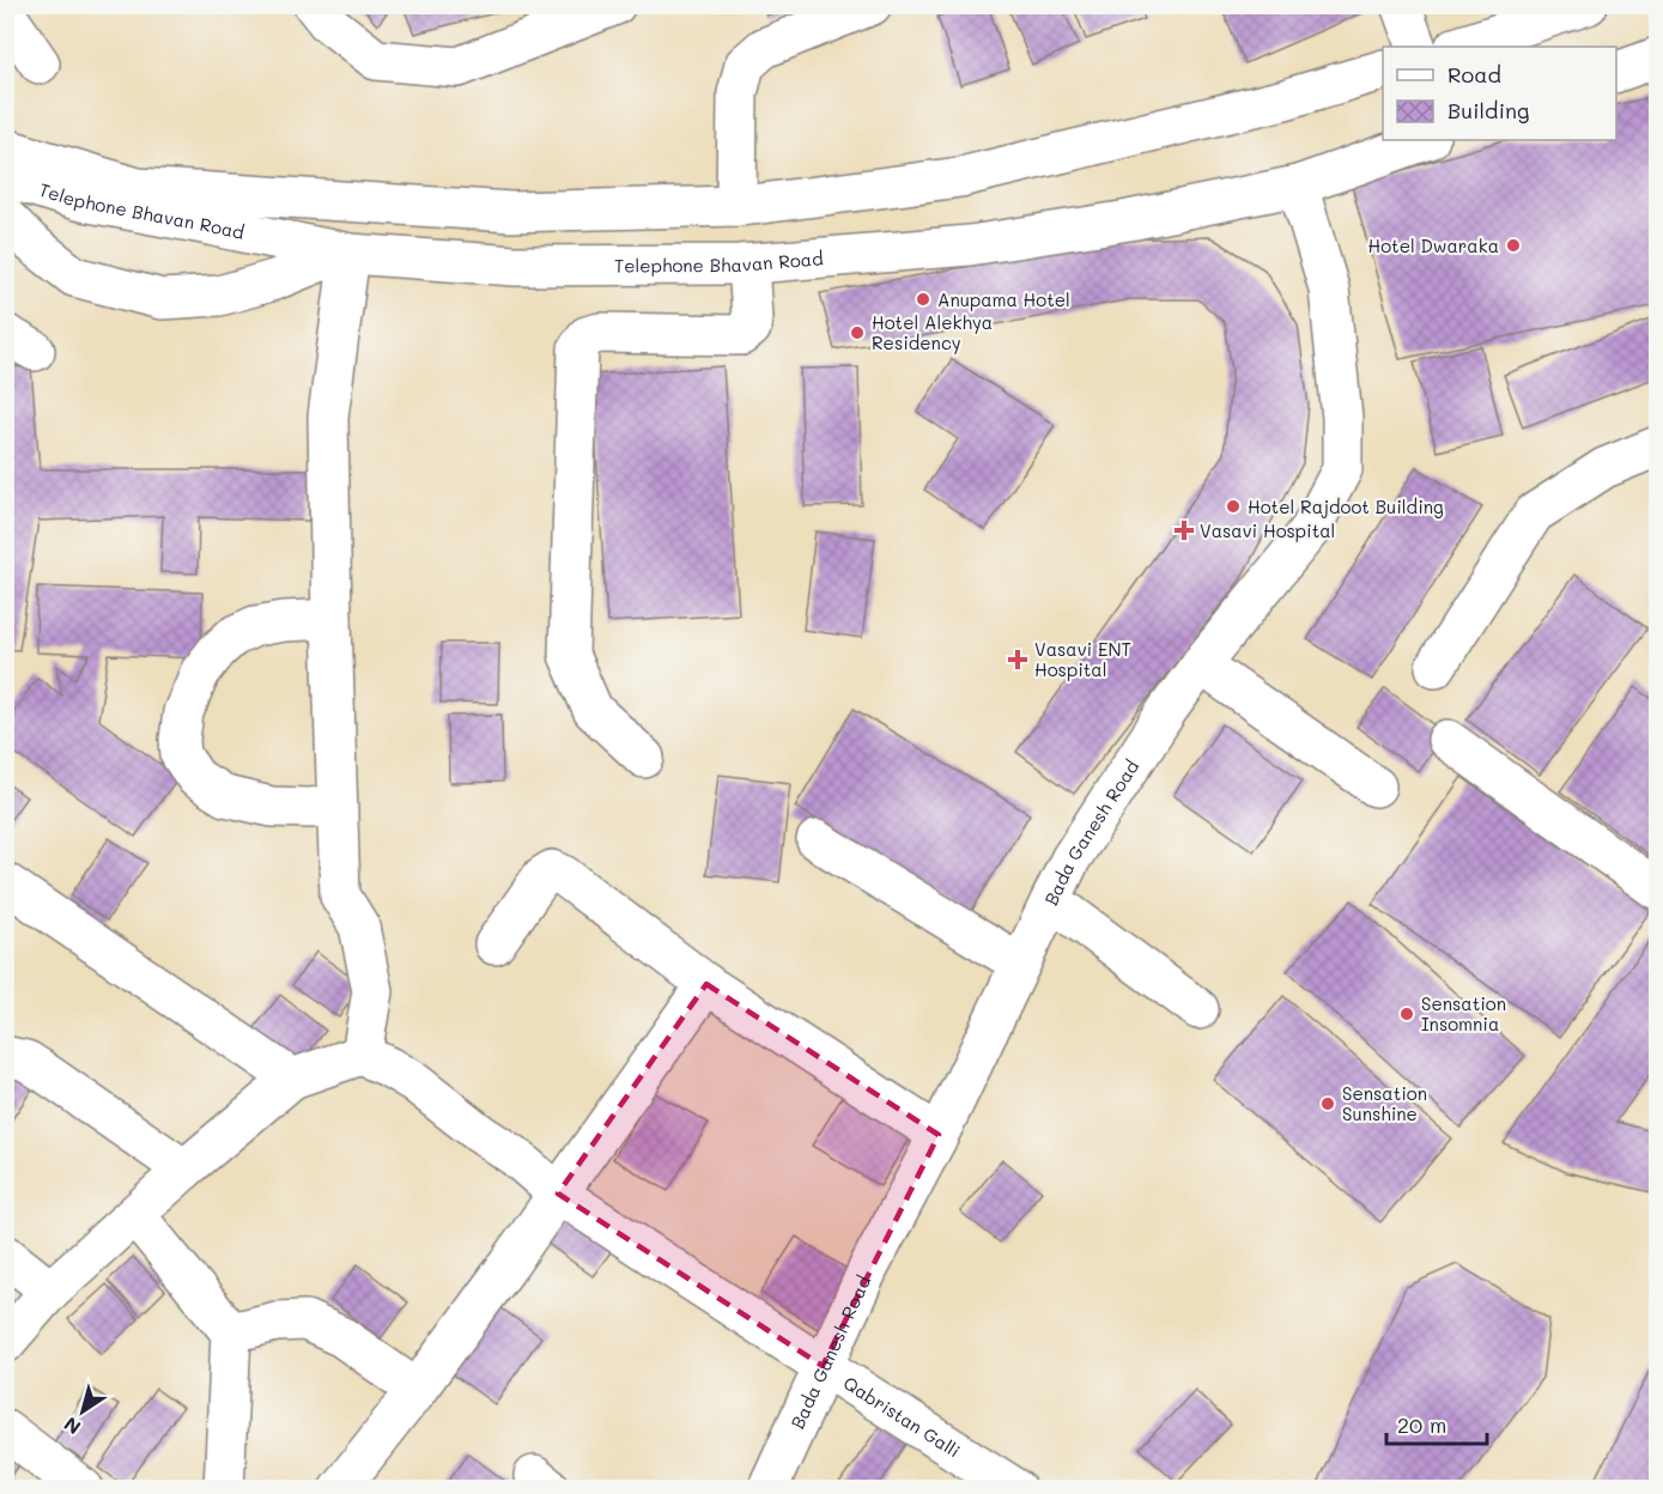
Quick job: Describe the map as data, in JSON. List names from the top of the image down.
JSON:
{
  "streets": {
    "street": ["Telephone Bhavan Road", "Bada Ganesh Road", "Qabristan Galli"]
  },
  "crossings": [
    ["Telephone Bhavan Road", "Bada Ganesh Road"],
    ["Bada Ganesh Road", "Qabristan Galli"]
  ],
  "places": {
    "other": [
      "Hotel Dwaraka",
      "Anupama Hotel",
      "Hotel Alekhya Residency",
      "Hotel Rajdoot Building",
      "Sensation Insomnia",
      "Sensation Sunshine"
    ],
    "health": ["Vasavi Hospital", "Vasavi ENT Hospital"]
  },
  "legend": ["Road", "Building"],
  "scale_bar": "20 m",
  "north": "bottom left"
}
